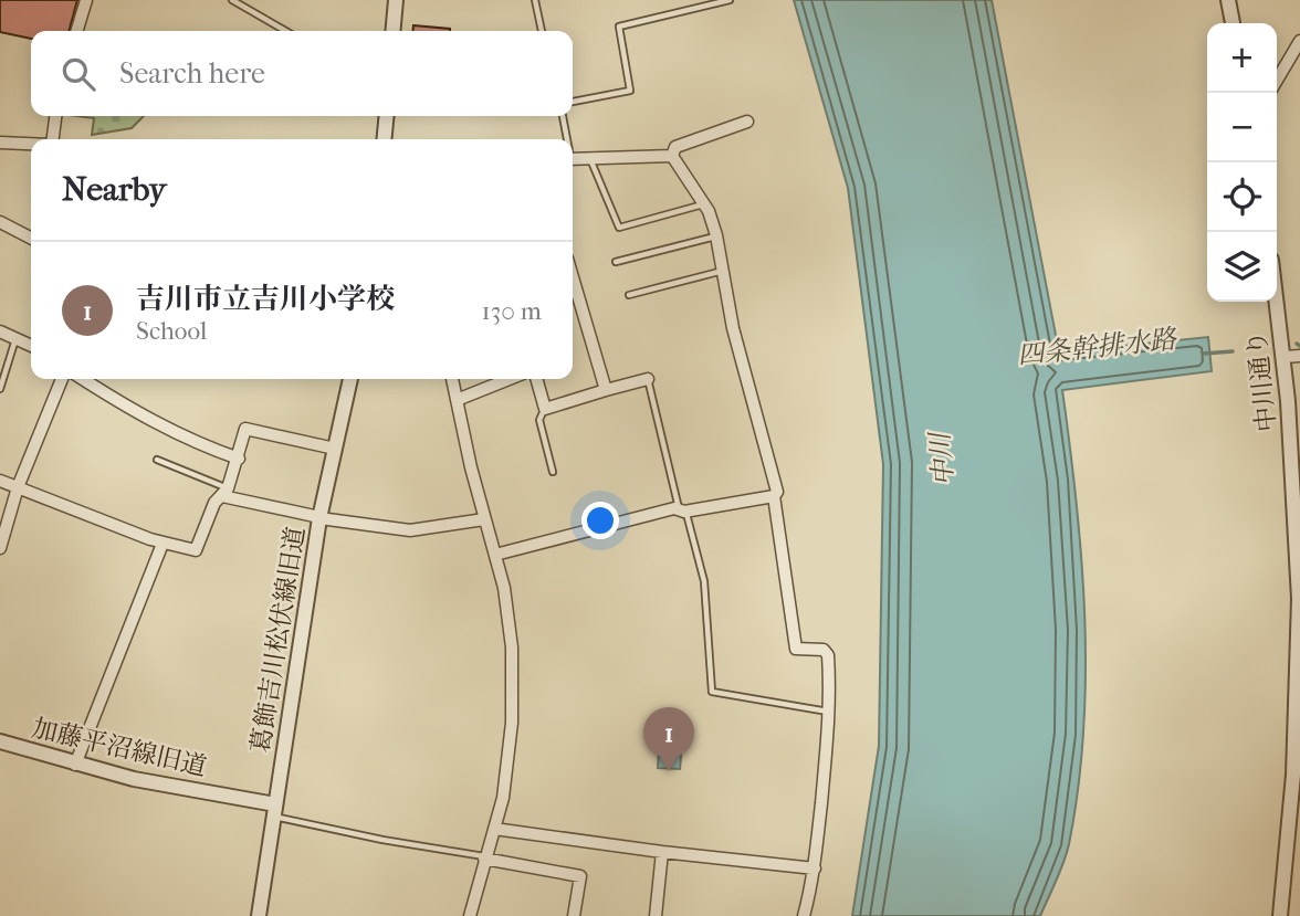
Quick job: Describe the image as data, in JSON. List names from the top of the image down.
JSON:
{
  "streets": {
    "street": ["中川通り", "葛飾吉川松伏線旧道", "加藤平沼線旧道"]
  },
  "crossings": [
    ["葛飾吉川松伏線旧道", "加藤平沼線旧道"]
  ],
  "water": ["四条幹排水路", "中川"],
  "page": {
    "map_buttons": ["+", "−"],
    "search": "Search here",
    "heading": "Nearby",
    "list": [
      {
        "mark": "1",
        "name": "吉川市立吉川小学校",
        "note": "School",
        "value": "130 m"
      }
    ],
    "pins": "1"
  }
}
